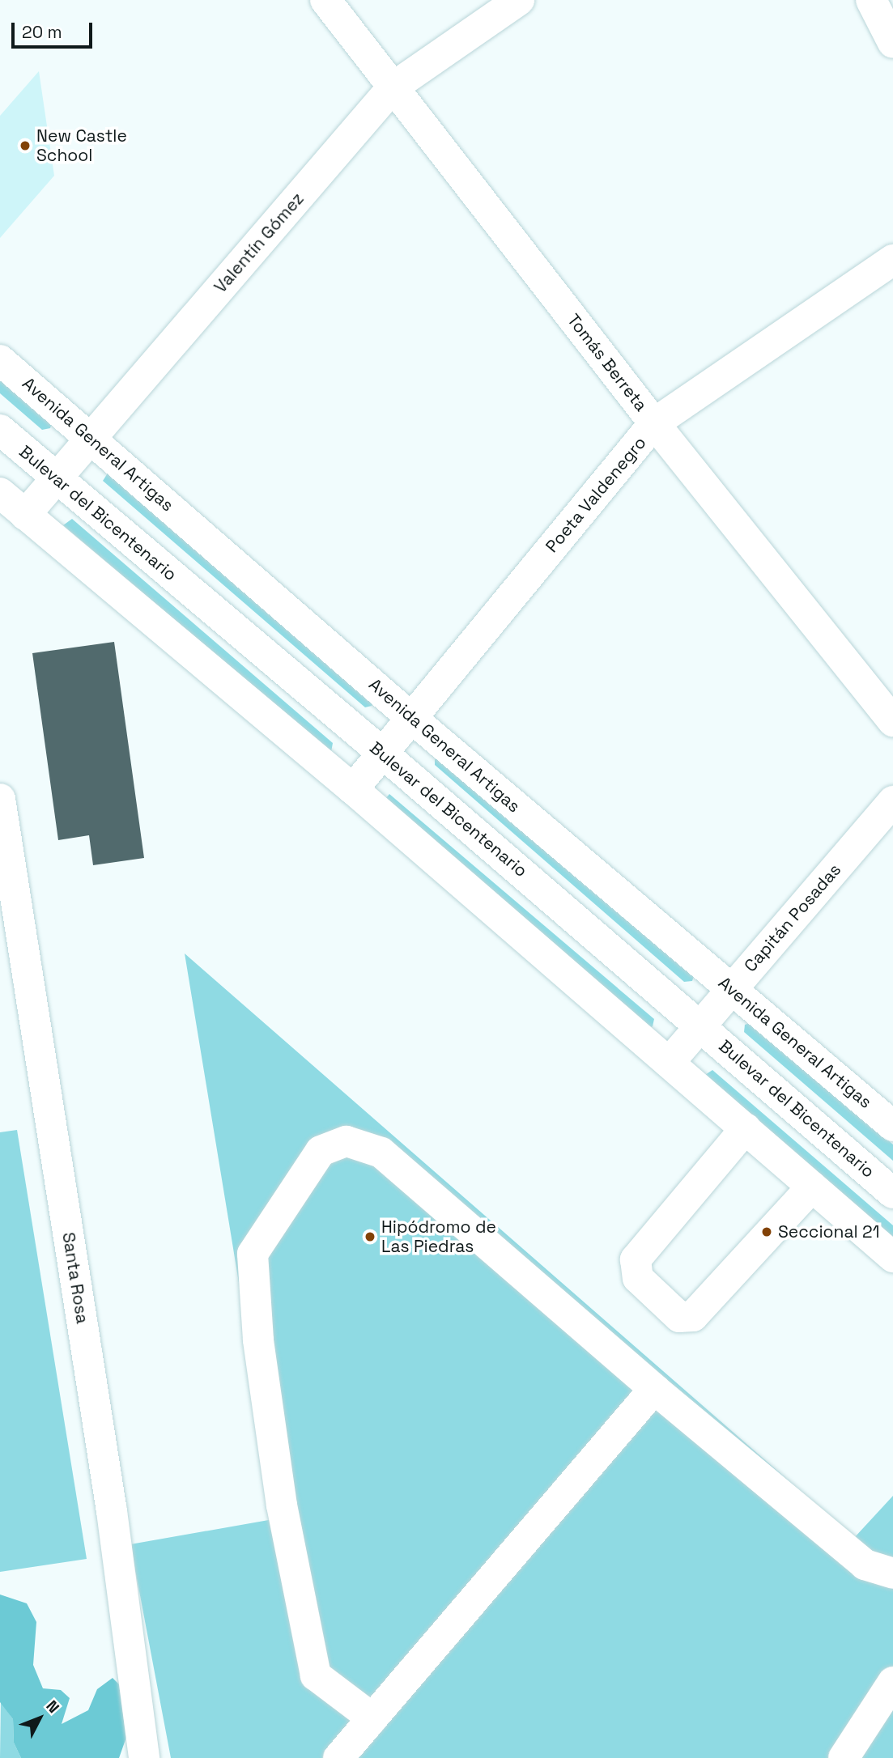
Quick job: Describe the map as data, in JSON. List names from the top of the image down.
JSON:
{
  "streets": {
    "street": [
      "Valentín Gómez",
      "Tomás Berreta",
      "Avenida General Artigas",
      "Poeta Valdenegro",
      "Bulevar del Bicentenario",
      "Capitán Posadas",
      "Santa Rosa"
    ]
  },
  "crossings": [
    ["Valentín Gómez", "Tomás Berreta"],
    ["Valentín Gómez", "Avenida General Artigas"],
    ["Valentín Gómez", "Bulevar del Bicentenario"],
    ["Tomás Berreta", "Poeta Valdenegro"],
    ["Avenida General Artigas", "Poeta Valdenegro"],
    ["Avenida General Artigas", "Capitán Posadas"],
    ["Poeta Valdenegro", "Bulevar del Bicentenario"],
    ["Bulevar del Bicentenario", "Capitán Posadas"]
  ],
  "places": ["New Castle School", "Seccional 21", "Hipódromo de Las Piedras"],
  "scale_bar": "20 m",
  "north": "top right"
}
